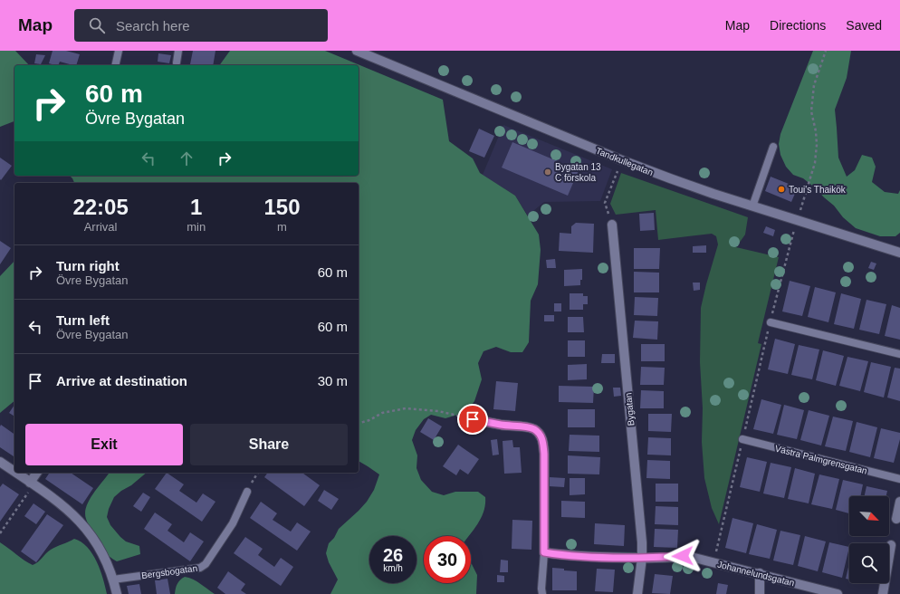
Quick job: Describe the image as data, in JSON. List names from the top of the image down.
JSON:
{
  "streets": {
    "street": ["Tandkullegatan", "Bygatan", "Johannelundsgatan"],
    "lane": ["Västra Palmgrensgatan", "Bergsbogatan"]
  },
  "crossings": [
    ["Bygatan", "Johannelundsgatan"]
  ],
  "places": ["Bygatan 13 C förskola", "Toui's Thaikök"],
  "north": "bottom right",
  "page": {
    "header": "Map",
    "search": "Search here",
    "nav": ["Map", "Directions", "Saved"],
    "turn": ["60 m", "Övre Bygatan"],
    "eta": [
      "22:05",
      "Arrival",
      "1",
      "min",
      "150",
      "m"
    ],
    "list": [
      {
        "name": "Turn right",
        "note": "Övre Bygatan",
        "value": "60 m"
      },
      {
        "name": "Turn left",
        "note": "Övre Bygatan",
        "value": "60 m"
      },
      {
        "name": "Arrive at destination",
        "value": "30 m"
      }
    ],
    "buttons": ["Exit", "Share"],
    "speed": "26 km/h",
    "limit": "30"
  }
}
